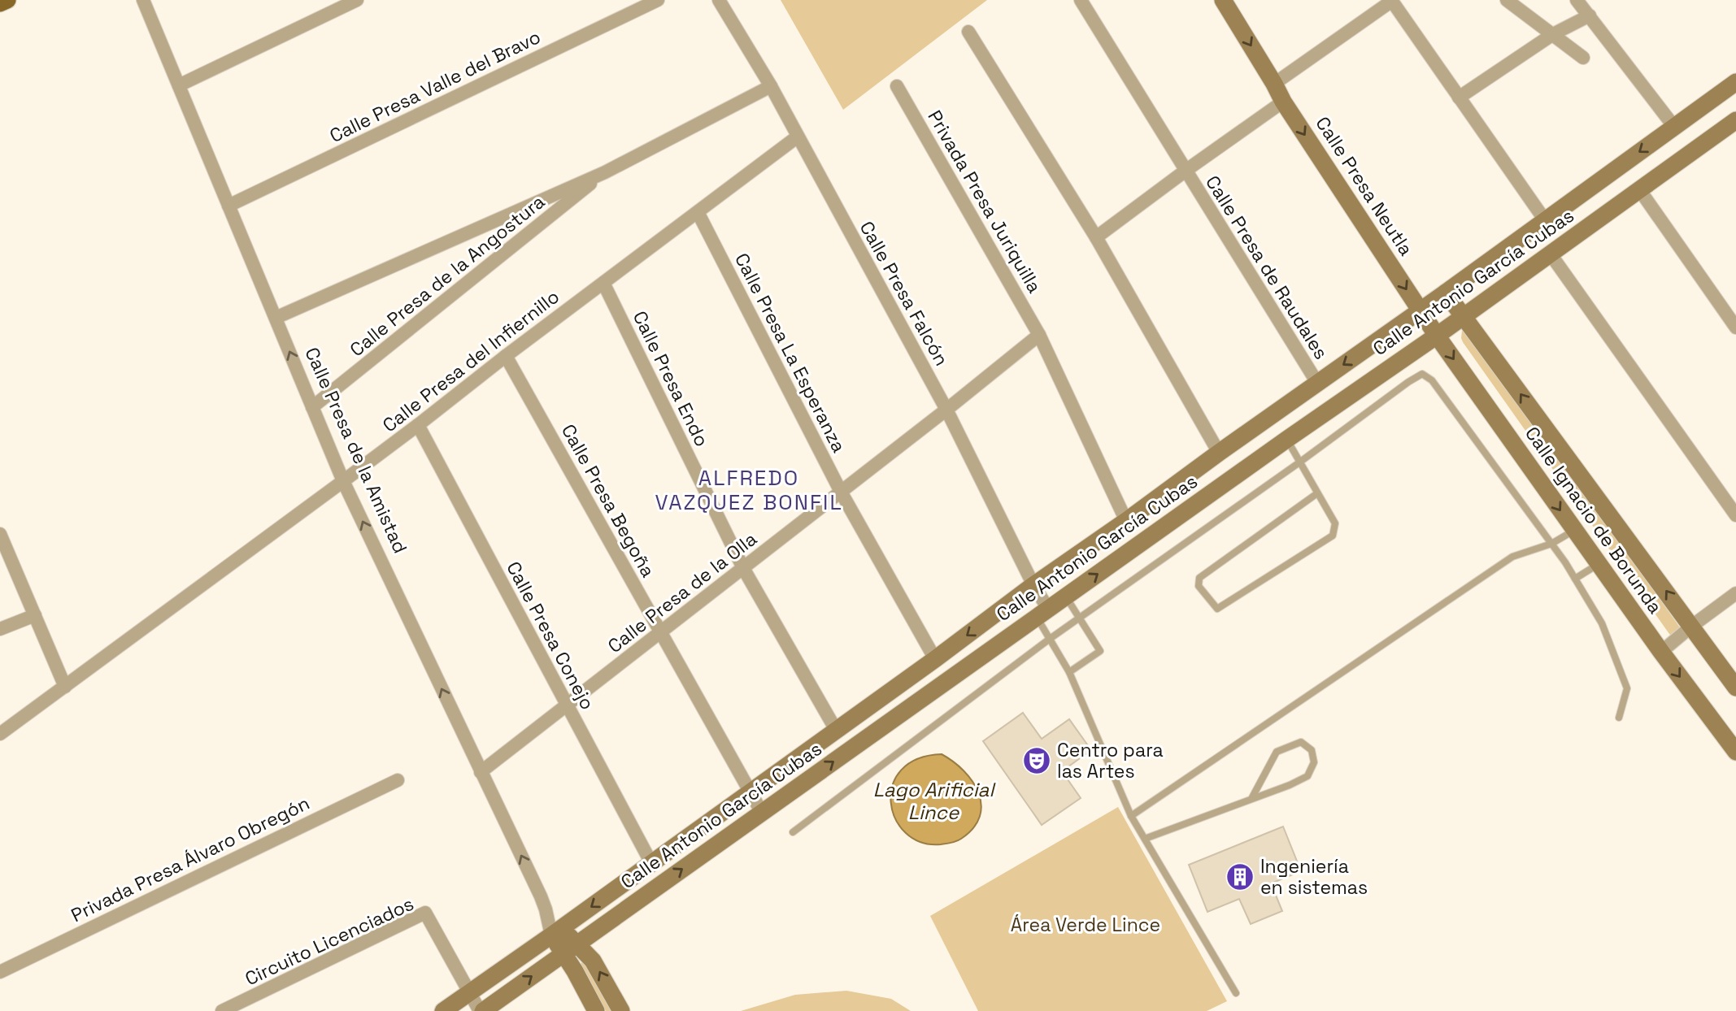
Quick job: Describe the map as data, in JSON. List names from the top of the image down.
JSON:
{
  "streets": {
    "street": [
      "Calle Presa Valle del Bravo",
      "Calle Presa Neutla",
      "Privada Presa Juriquilla",
      "Calle Presa de Raudales",
      "Calle Presa de la Angostura",
      "Calle Antonio García Cubas",
      "Calle Presa Falcón",
      "Calle Presa La Esperanza",
      "Calle Presa del Infiernillo",
      "Calle Presa Endo",
      "Calle Presa de la Amistad",
      "Calle Presa Begoña",
      "Calle Ignacio de Borunda",
      "Calle Presa de la Olla",
      "Calle Presa Conejo",
      "Privada Presa Álvaro Obregón",
      "Circuito Licenciados"
    ]
  },
  "crossings": [
    ["Calle Presa Valle del Bravo", "Calle Presa de la Amistad"],
    ["Calle Presa Neutla", "Calle Antonio García Cubas"],
    ["Calle Presa Neutla", "Calle Ignacio de Borunda"],
    ["Privada Presa Juriquilla", "Calle Antonio García Cubas"],
    ["Privada Presa Juriquilla", "Calle Presa de la Olla"],
    ["Calle Presa de Raudales", "Calle Antonio García Cubas"],
    ["Calle Presa de la Angostura", "Calle Presa Falcón"],
    ["Calle Presa de la Angostura", "Calle Presa de la Amistad"],
    ["Calle Antonio García Cubas", "Calle Presa Falcón"],
    ["Calle Antonio García Cubas", "Calle Presa La Esperanza"],
    ["Calle Antonio García Cubas", "Calle Presa Endo"],
    ["Calle Antonio García Cubas", "Calle Presa de la Amistad"],
    ["Calle Antonio García Cubas", "Calle Presa Begoña"],
    ["Calle Antonio García Cubas", "Calle Ignacio de Borunda"],
    ["Calle Antonio García Cubas", "Calle Presa Conejo"],
    ["Calle Antonio García Cubas", "Circuito Licenciados"],
    ["Calle Presa Falcón", "Calle Presa del Infiernillo"],
    ["Calle Presa Falcón", "Calle Presa de la Olla"],
    ["Calle Presa La Esperanza", "Calle Presa del Infiernillo"],
    ["Calle Presa La Esperanza", "Calle Presa de la Olla"],
    ["Calle Presa del Infiernillo", "Calle Presa Endo"],
    ["Calle Presa del Infiernillo", "Calle Presa de la Amistad"],
    ["Calle Presa del Infiernillo", "Calle Presa Begoña"],
    ["Calle Presa del Infiernillo", "Calle Presa Conejo"],
    ["Calle Presa Endo", "Calle Presa de la Olla"],
    ["Calle Presa de la Amistad", "Calle Presa de la Olla"],
    ["Calle Presa Begoña", "Calle Presa de la Olla"],
    ["Calle Presa de la Olla", "Calle Presa Conejo"]
  ],
  "one_way": ["Calle Presa de la Amistad"],
  "districts": ["ALFREDO VAZQUEZ BONFIL"],
  "water": ["Lago Arificial Lince"],
  "parks": ["Área Verde Lince"],
  "places": {
    "theatre": ["Centro para las Artes"],
    "building": ["Ingeniería en sistemas"]
  }
}
